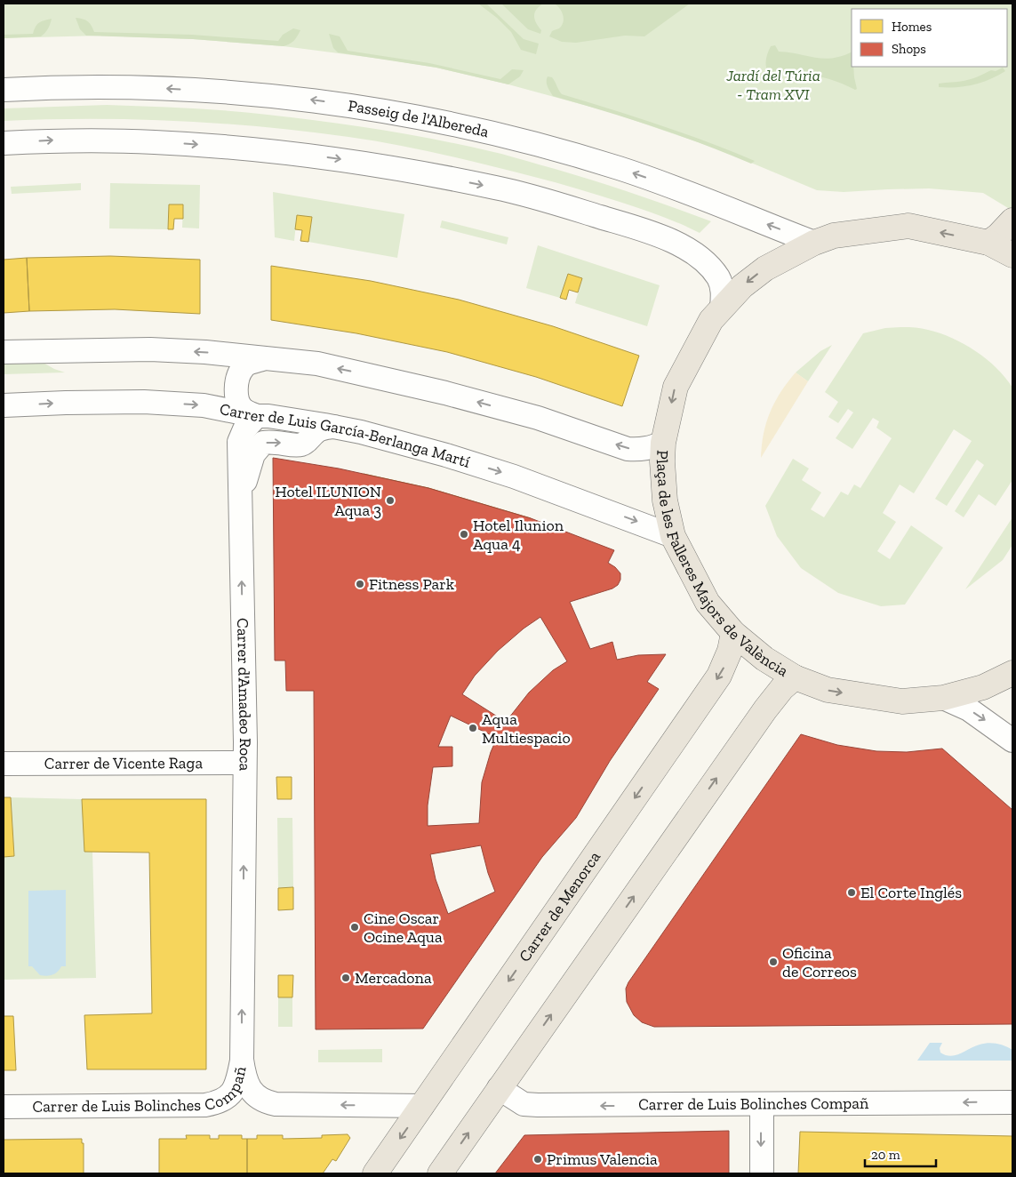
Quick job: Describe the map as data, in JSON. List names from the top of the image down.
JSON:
{
  "streets": {
    "main road": ["Plaça de les Falleres Majors de València", "Carrer de Menorca"],
    "street": [
      "Passeig de l'Albereda",
      "Carrer de Luis García-Berlanga Martí",
      "Carrer d'Amadeo Roca",
      "Carrer de Vicente Raga",
      "Carrer de Luis Bolinches Compañ"
    ]
  },
  "crossings": [
    ["Passeig de l'Albereda", "Plaça de les Falleres Majors de València"],
    ["Carrer de Luis García-Berlanga Martí", "Plaça de les Falleres Majors de València"],
    ["Carrer de Luis García-Berlanga Martí", "Carrer d'Amadeo Roca"],
    ["Plaça de les Falleres Majors de València", "Carrer de Menorca"],
    ["Carrer d'Amadeo Roca", "Carrer de Vicente Raga"],
    ["Carrer d'Amadeo Roca", "Carrer de Luis Bolinches Compañ"],
    ["Carrer de Menorca", "Carrer de Luis Bolinches Compañ"]
  ],
  "one_way": ["Carrer d'Amadeo Roca", "Carrer de Luis Bolinches Compañ"],
  "parks": ["Jardí del Túria - Tram XVI"],
  "places": [
    "Hotel ILUNION Aqua 3",
    "Hotel Ilunion Aqua 4",
    "Fitness Park",
    "Aqua Multiespacio",
    "El Corte Inglés",
    "Cine Oscar Ocine Aqua",
    "Oficina de Correos",
    "Mercadona",
    "Primus Valencia"
  ],
  "legend": ["Homes", "Shops"],
  "scale_bar": "20 m"
}
